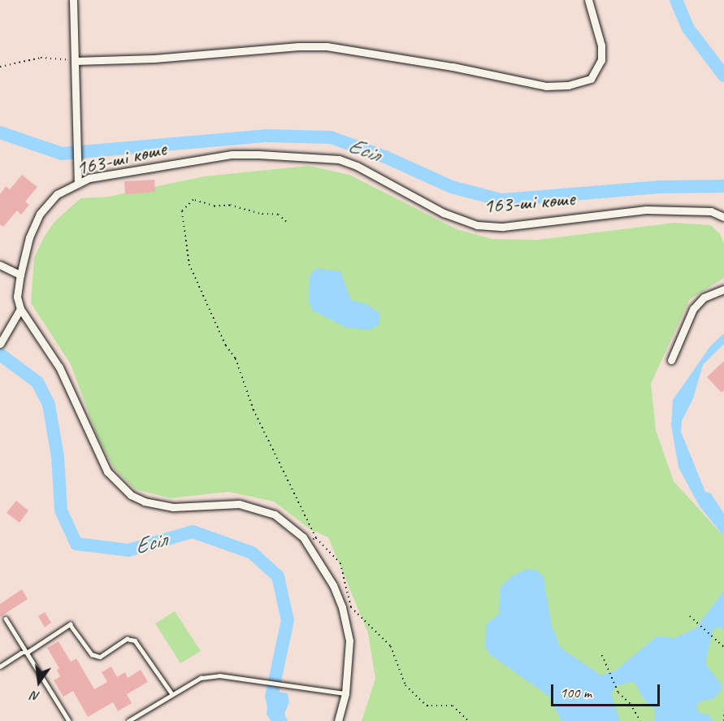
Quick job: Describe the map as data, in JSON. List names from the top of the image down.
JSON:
{
  "streets": {
    "street": ["163-ші көше"]
  },
  "water": ["Есіл"],
  "scale_bar": "100 m",
  "north": "bottom"
}
